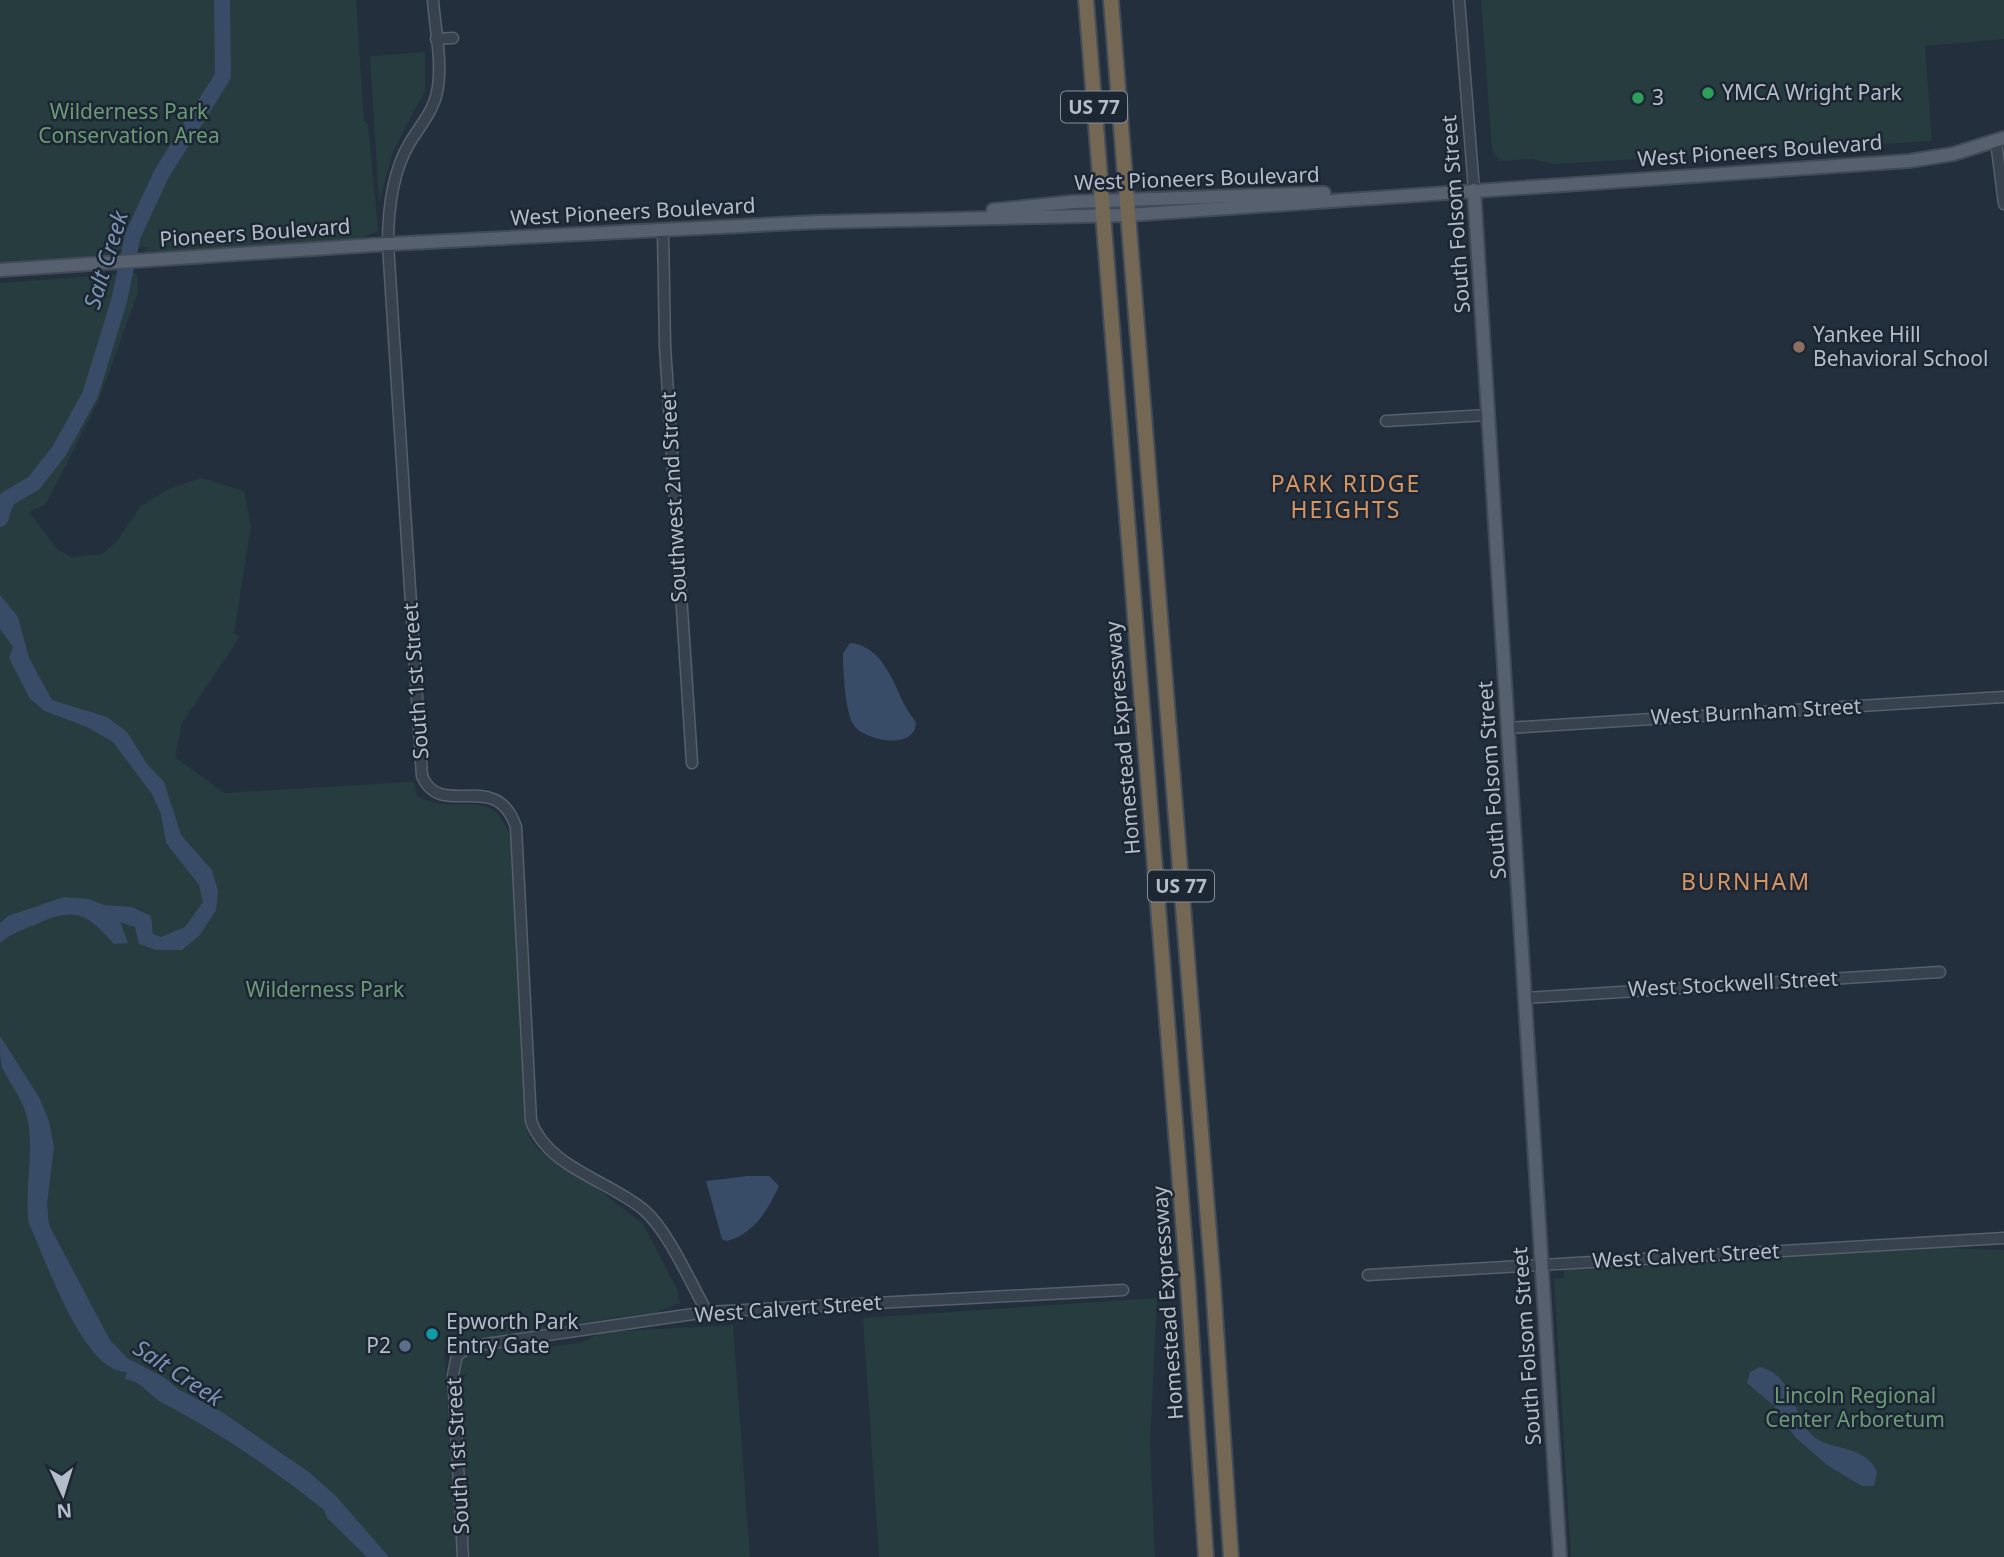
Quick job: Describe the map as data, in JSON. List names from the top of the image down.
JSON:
{
  "streets": {
    "highway": ["US 77", "Homestead Expressway"],
    "main road": ["West Pioneers Boulevard", "South Folsom Street", "Pioneers Boulevard"],
    "street": [
      "Southwest 2nd Street",
      "South 1st Street",
      "West Burnham Street",
      "West Stockwell Street",
      "West Calvert Street"
    ]
  },
  "crossings": [
    ["US 77", "West Pioneers Boulevard"],
    ["West Pioneers Boulevard", "South Folsom Street"],
    ["West Pioneers Boulevard", "Pioneers Boulevard"],
    ["West Pioneers Boulevard", "Southwest 2nd Street"],
    ["West Pioneers Boulevard", "South 1st Street"],
    ["West Pioneers Boulevard", "Homestead Expressway"],
    ["South Folsom Street", "West Burnham Street"],
    ["South Folsom Street", "West Stockwell Street"],
    ["South Folsom Street", "West Calvert Street"],
    ["Pioneers Boulevard", "South 1st Street"],
    ["South 1st Street", "West Calvert Street"]
  ],
  "districts": ["PARK RIDGE HEIGHTS", "BURNHAM"],
  "water": ["Salt Creek"],
  "parks": ["Wilderness Park Conservation Area", "Wilderness Park", "Lincoln Regional Center Arboretum"],
  "places": [
    "YMCA Wright Park",
    "3",
    "Yankee Hill Behavioral School",
    "Epworth Park Entry Gate",
    "P2"
  ],
  "north": "bottom"
}
